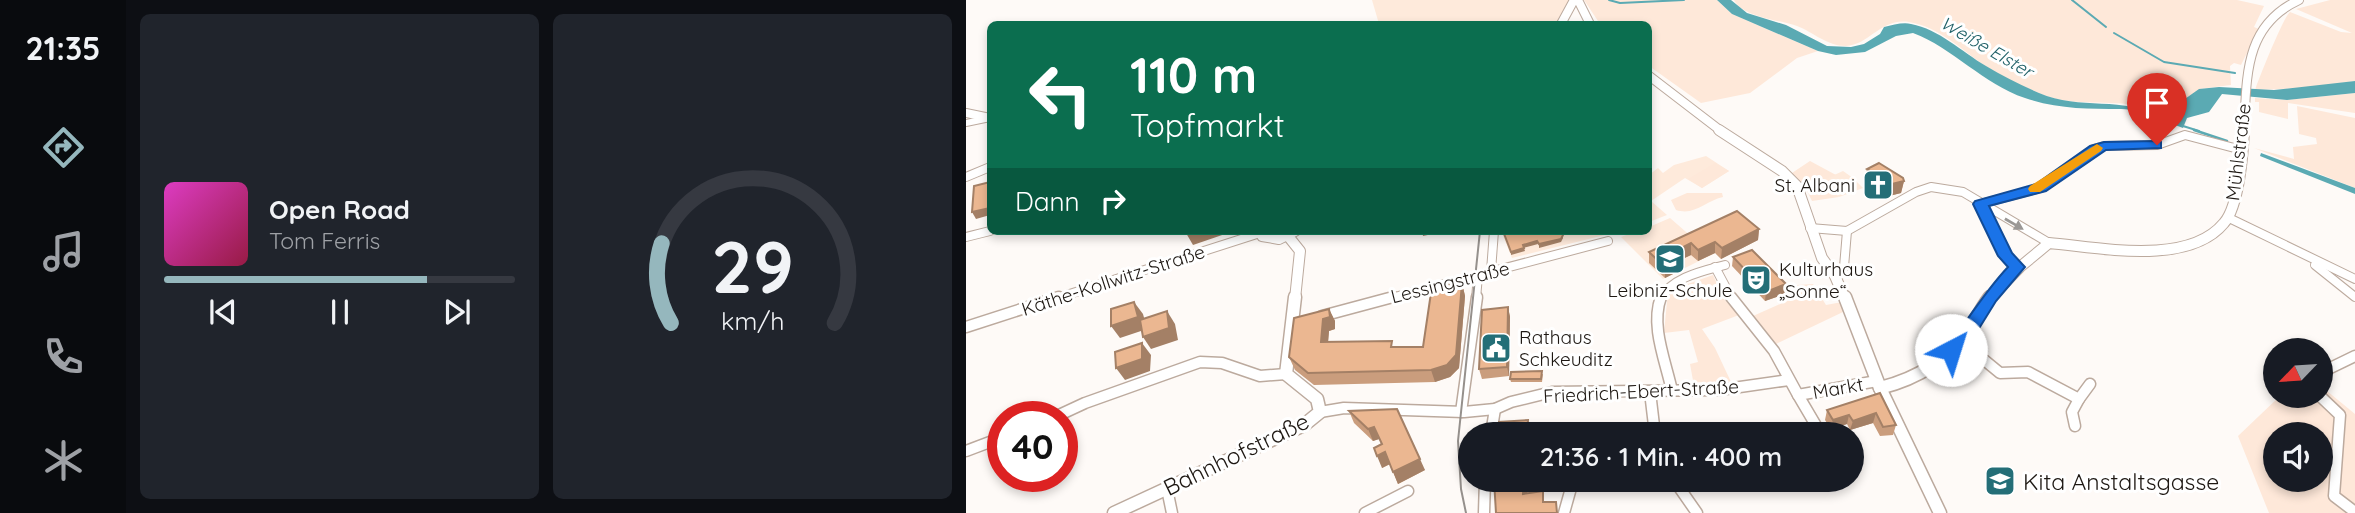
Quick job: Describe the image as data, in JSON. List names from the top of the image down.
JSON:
{
  "streets": {
    "street": [
      "Mühlstraße",
      "Käthe-Kollwitz-Straße",
      "Lessingstraße",
      "Markt",
      "Friedrich-Ebert-Straße",
      "Bahnhofstraße"
    ]
  },
  "crossings": [
    ["Markt", "Friedrich-Ebert-Straße"],
    ["Friedrich-Ebert-Straße", "Bahnhofstraße"]
  ],
  "water": ["Weiße Elster"],
  "places": {
    "church": ["St. Albani"],
    "school or university": ["Leibniz-Schule", "Kita Anstaltsgasse"],
    "theatre": ["Kulturhaus „Sonne“"],
    "public building": ["Rathaus Schkeuditz"]
  },
  "north": "bottom left",
  "page": {
    "tabs": "21:35",
    "turn": ["110 m", "Topfmarkt"],
    "then": "Dann",
    "song": ["Open Road", "Tom Ferris"],
    "limit": "40",
    "trip": "21:36 · 1 Min. · 400 m",
    "gauge": ["29", "km/h"]
  }
}
